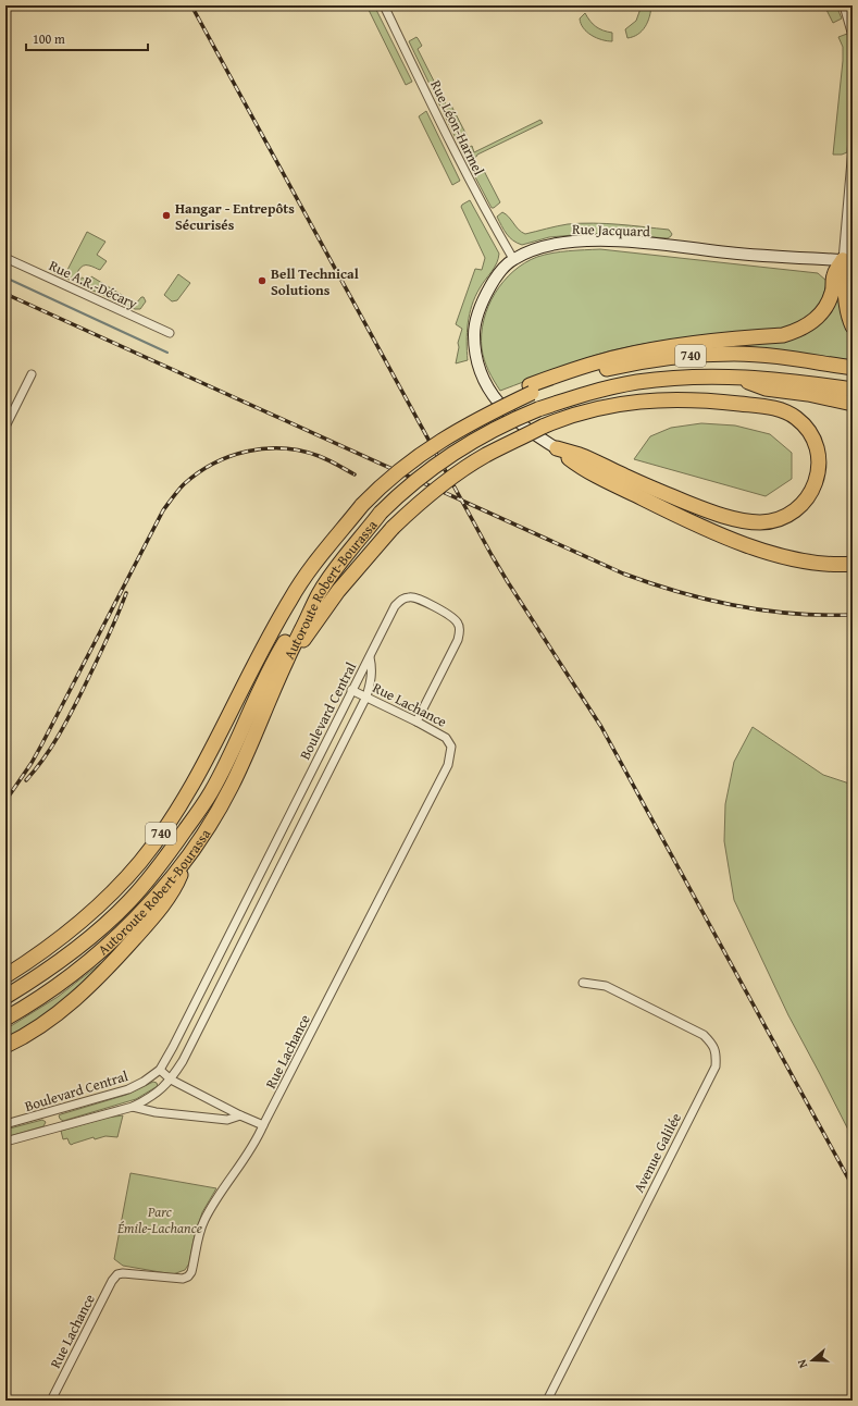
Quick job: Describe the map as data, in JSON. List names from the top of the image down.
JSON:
{
  "streets": {
    "highway": ["740", "Autoroute Robert-Bourassa"],
    "main road": ["Rue Jacquard"],
    "street": [
      "Rue Léon-Harmel",
      "Rue A.R.-Décary",
      "Rue Lachance",
      "Boulevard Central",
      "Avenue Galilée"
    ]
  },
  "crossings": [
    ["Rue Léon-Harmel", "Rue Jacquard"],
    ["Rue Lachance", "Boulevard Central"]
  ],
  "parks": ["Parc Émile-Lachance"],
  "places": ["Hangar - Entrepôts Sécurisés", "Bell Technical Solutions"],
  "scale_bar": "100 m",
  "north": "left"
}
